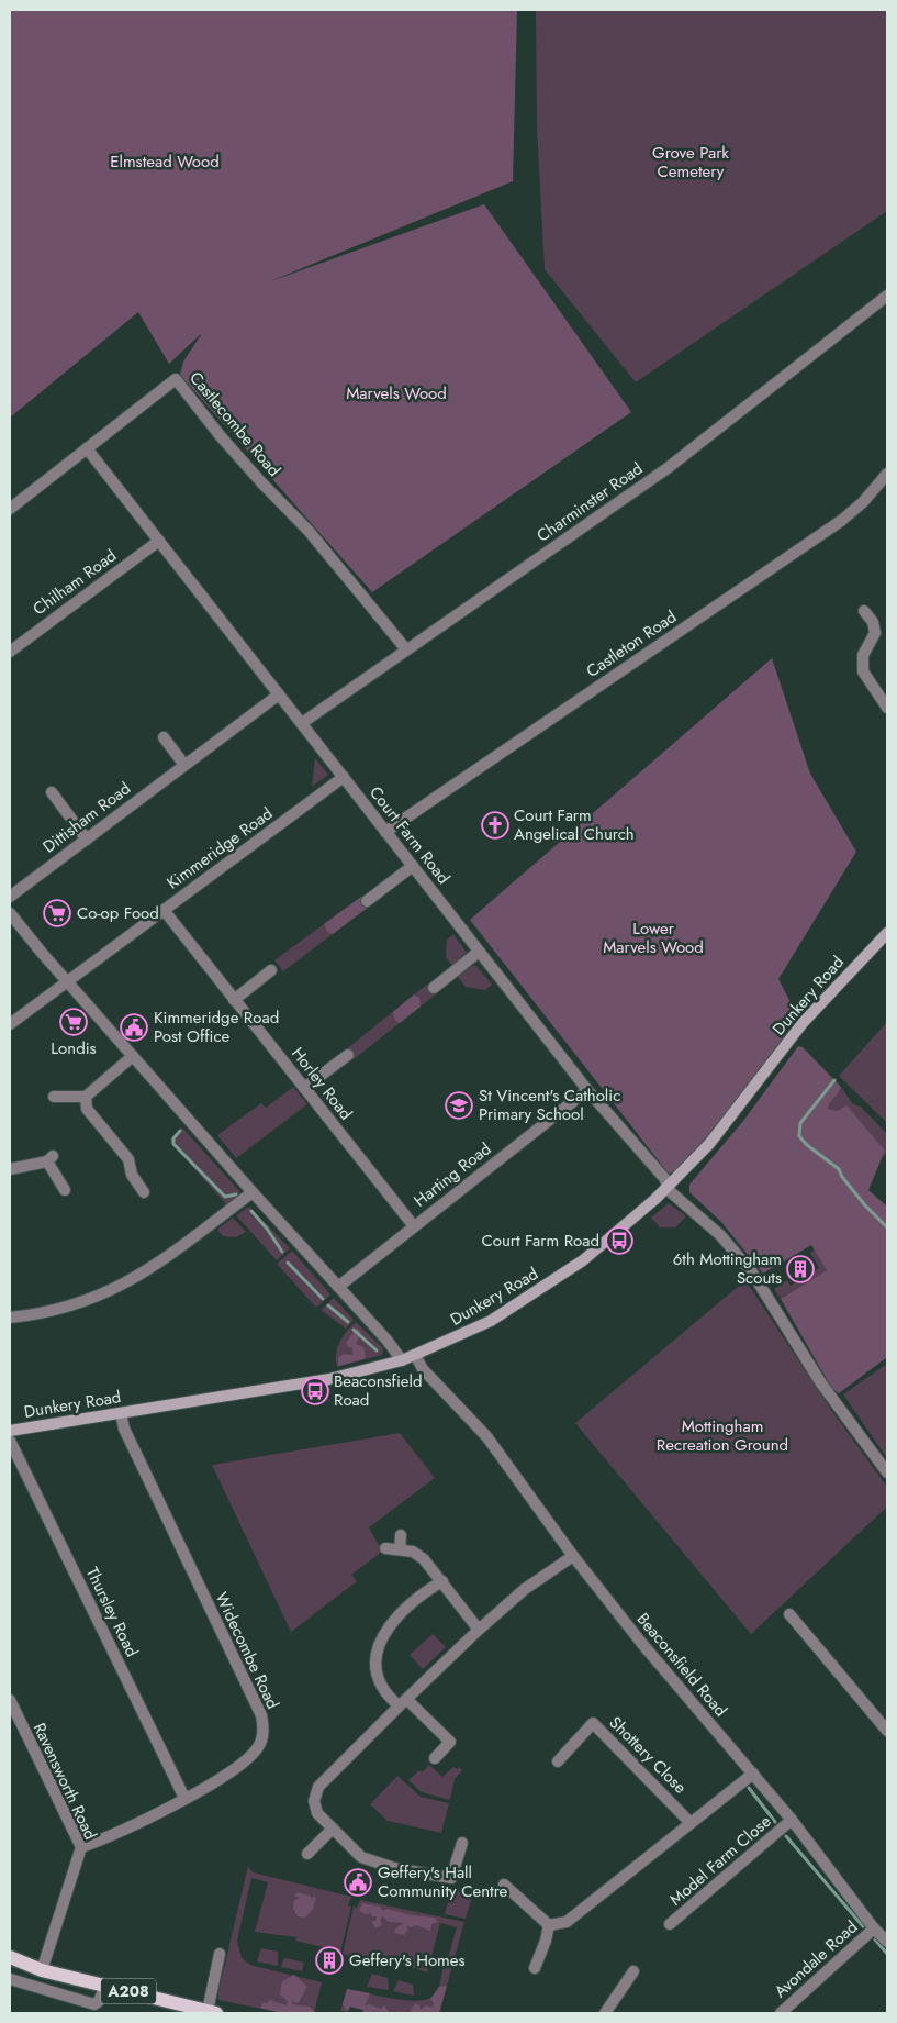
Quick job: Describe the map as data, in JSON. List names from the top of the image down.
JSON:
{
  "streets": {
    "main road": ["A208"],
    "street": [
      "Castlecombe Road",
      "Charminster Road",
      "Chilham Road",
      "Castleton Road",
      "Dittisham Road",
      "Court Farm Road",
      "Kimmeridge Road",
      "Dunkery Road",
      "Horley Road",
      "Harting Road",
      "Thursley Road",
      "Widecombe Road",
      "Beaconsfield Road",
      "Shottery Close",
      "Ravensworth Road",
      "Model Farm Close",
      "Avondale Road"
    ]
  },
  "crossings": [
    ["Castlecombe Road", "Charminster Road"],
    ["Castlecombe Road", "Court Farm Road"],
    ["Charminster Road", "Court Farm Road"],
    ["Chilham Road", "Court Farm Road"],
    ["Castleton Road", "Court Farm Road"],
    ["Dittisham Road", "Court Farm Road"],
    ["Court Farm Road", "Kimmeridge Road"],
    ["Court Farm Road", "Dunkery Road"],
    ["Court Farm Road", "Harting Road"],
    ["Kimmeridge Road", "Horley Road"],
    ["Dunkery Road", "Widecombe Road"],
    ["Dunkery Road", "Beaconsfield Road"],
    ["Horley Road", "Harting Road"],
    ["Thursley Road", "Widecombe Road"],
    ["Widecombe Road", "Ravensworth Road"],
    ["Beaconsfield Road", "Model Farm Close"],
    ["Beaconsfield Road", "Avondale Road"],
    ["Ravensworth Road", "A208"]
  ],
  "parks": [
    "Grove Park Cemetery",
    "Elmstead Wood",
    "Marvels Wood",
    "Lower Marvels Wood",
    "Mottingham Recreation Ground"
  ],
  "places": {
    "church": ["Court Farm Angelical Church"],
    "supermarket": ["Co-op Food", "Londis"],
    "public building": ["Kimmeridge Road Post Office", "Geffery's Hall Community Centre"],
    "school or university": ["St Vincent's Catholic Primary School"],
    "bus stop": ["Court Farm Road", "Beaconsfield Road"],
    "building": ["6th Mottingham Scouts", "Geffery's Homes"]
  }
}
